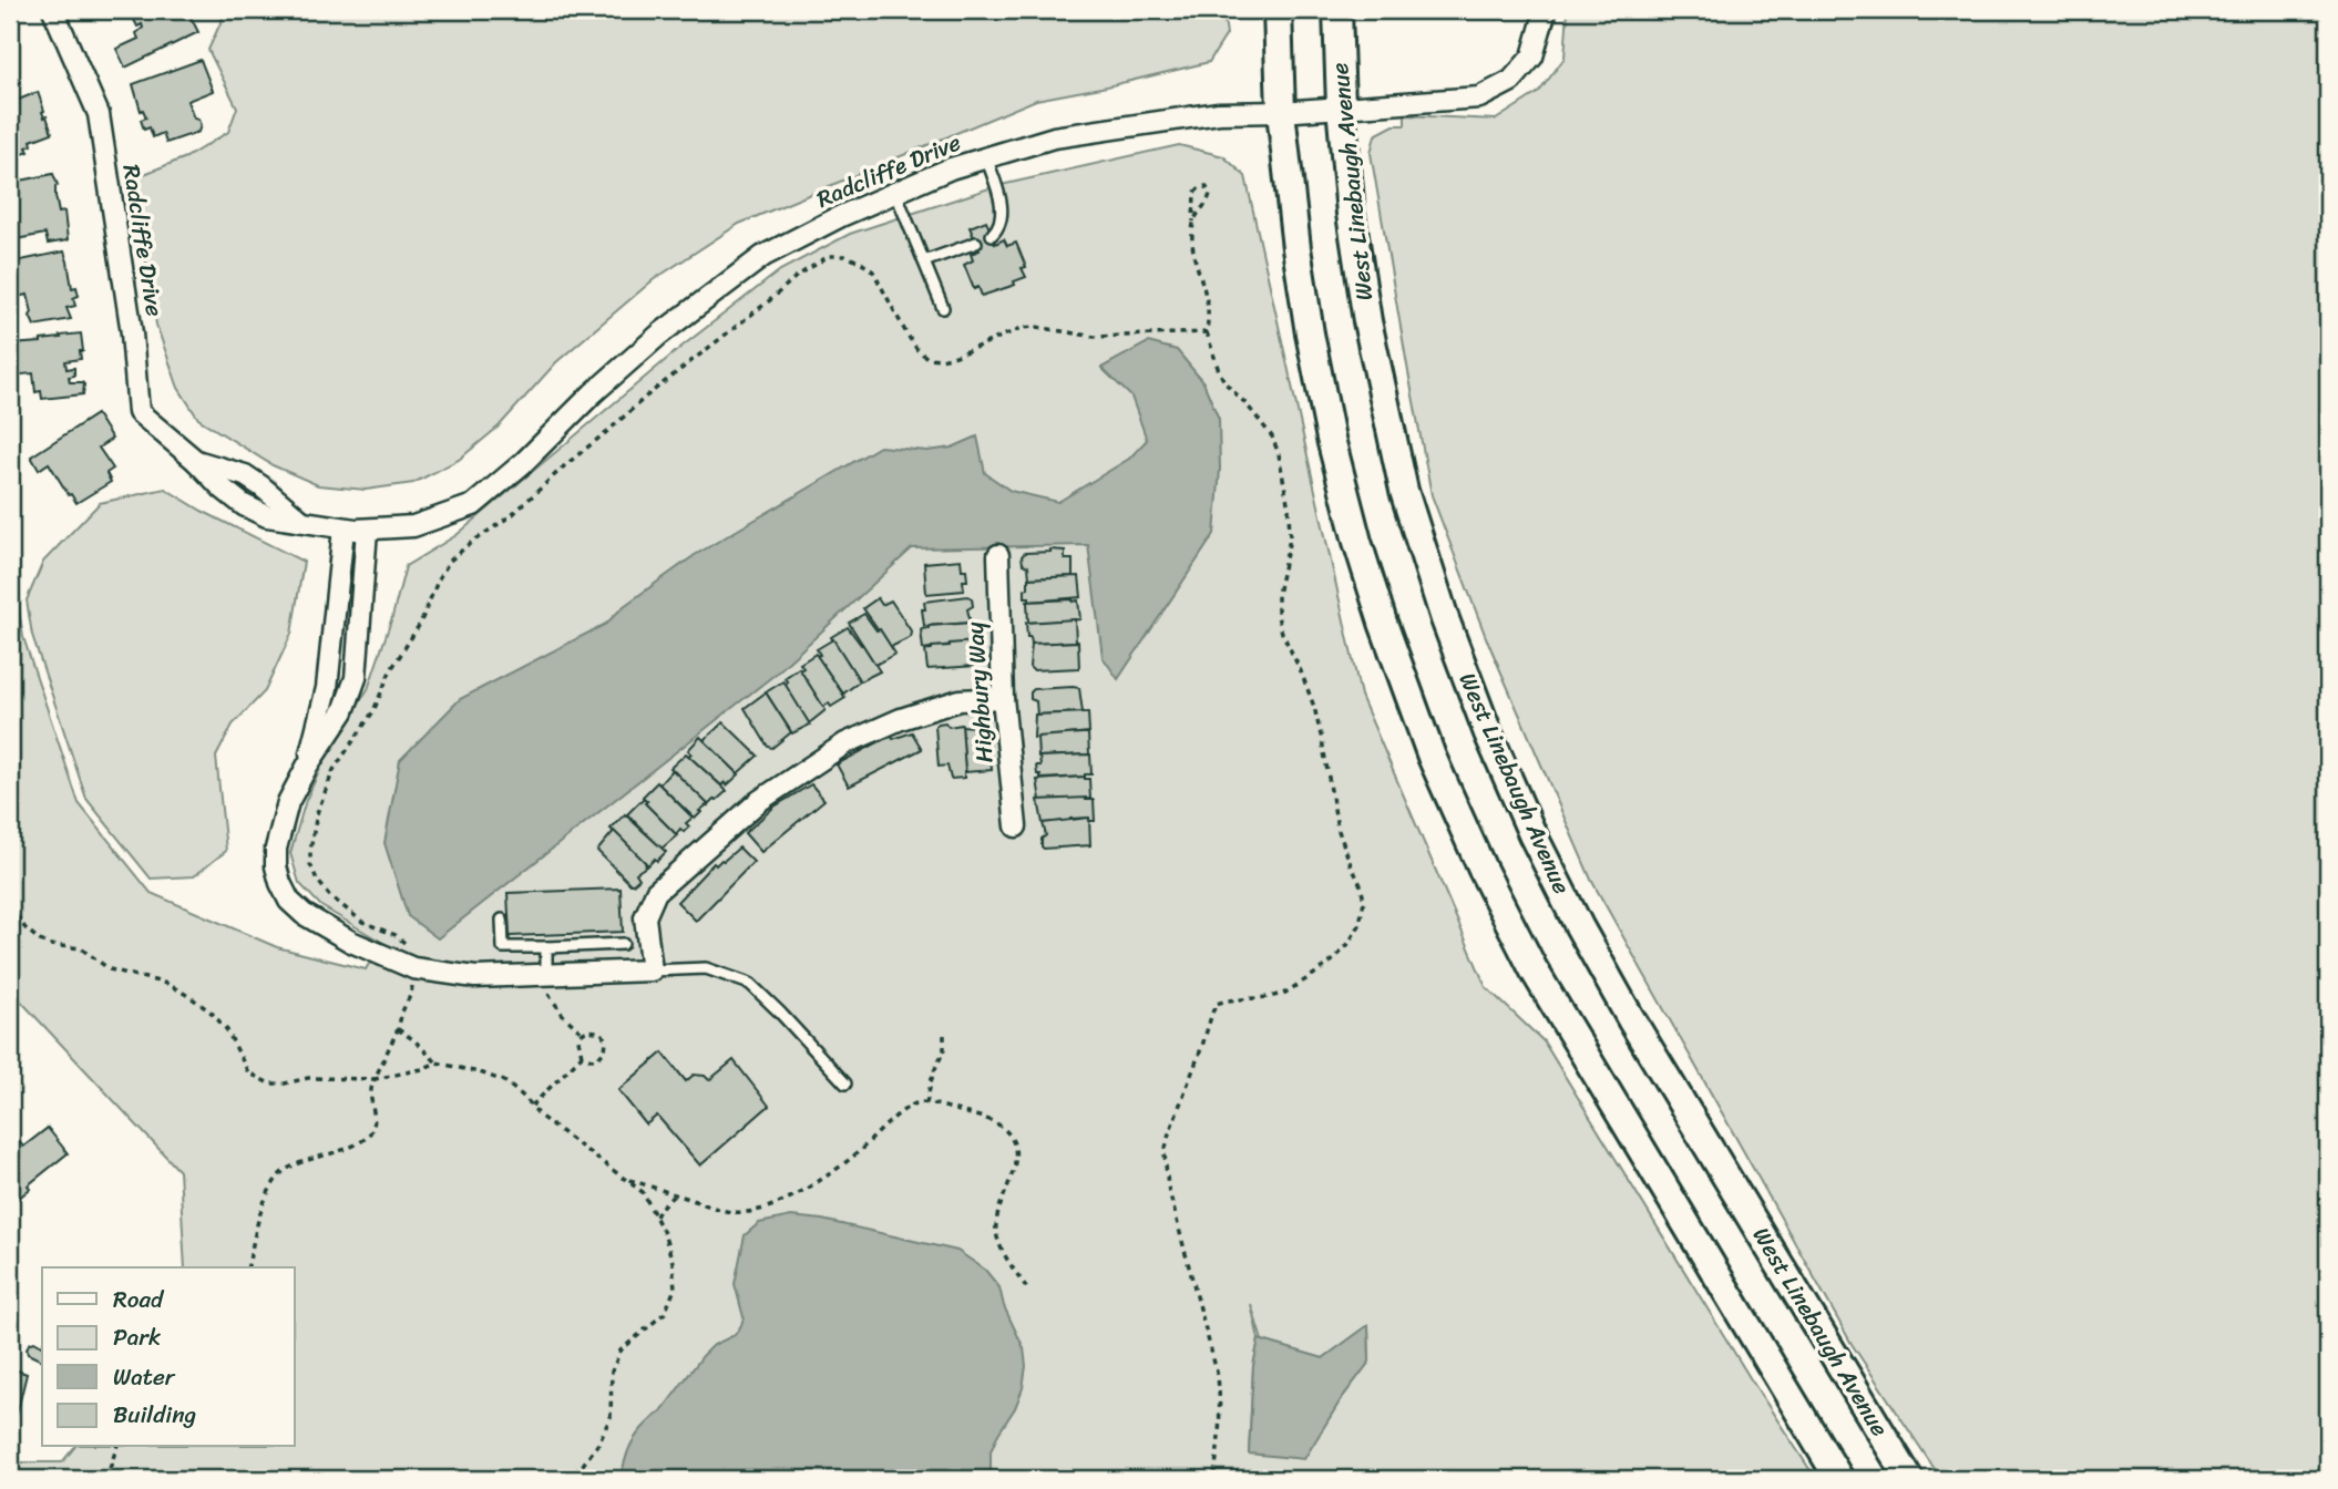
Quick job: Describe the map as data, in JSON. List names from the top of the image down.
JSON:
{
  "streets": {
    "main road": ["West Linebaugh Avenue"],
    "street": ["Radcliffe Drive", "Highbury Way"]
  },
  "crossings": [
    ["Radcliffe Drive", "West Linebaugh Avenue"]
  ],
  "legend": [
    "Road",
    "Park",
    "Water",
    "Building"
  ]
}
